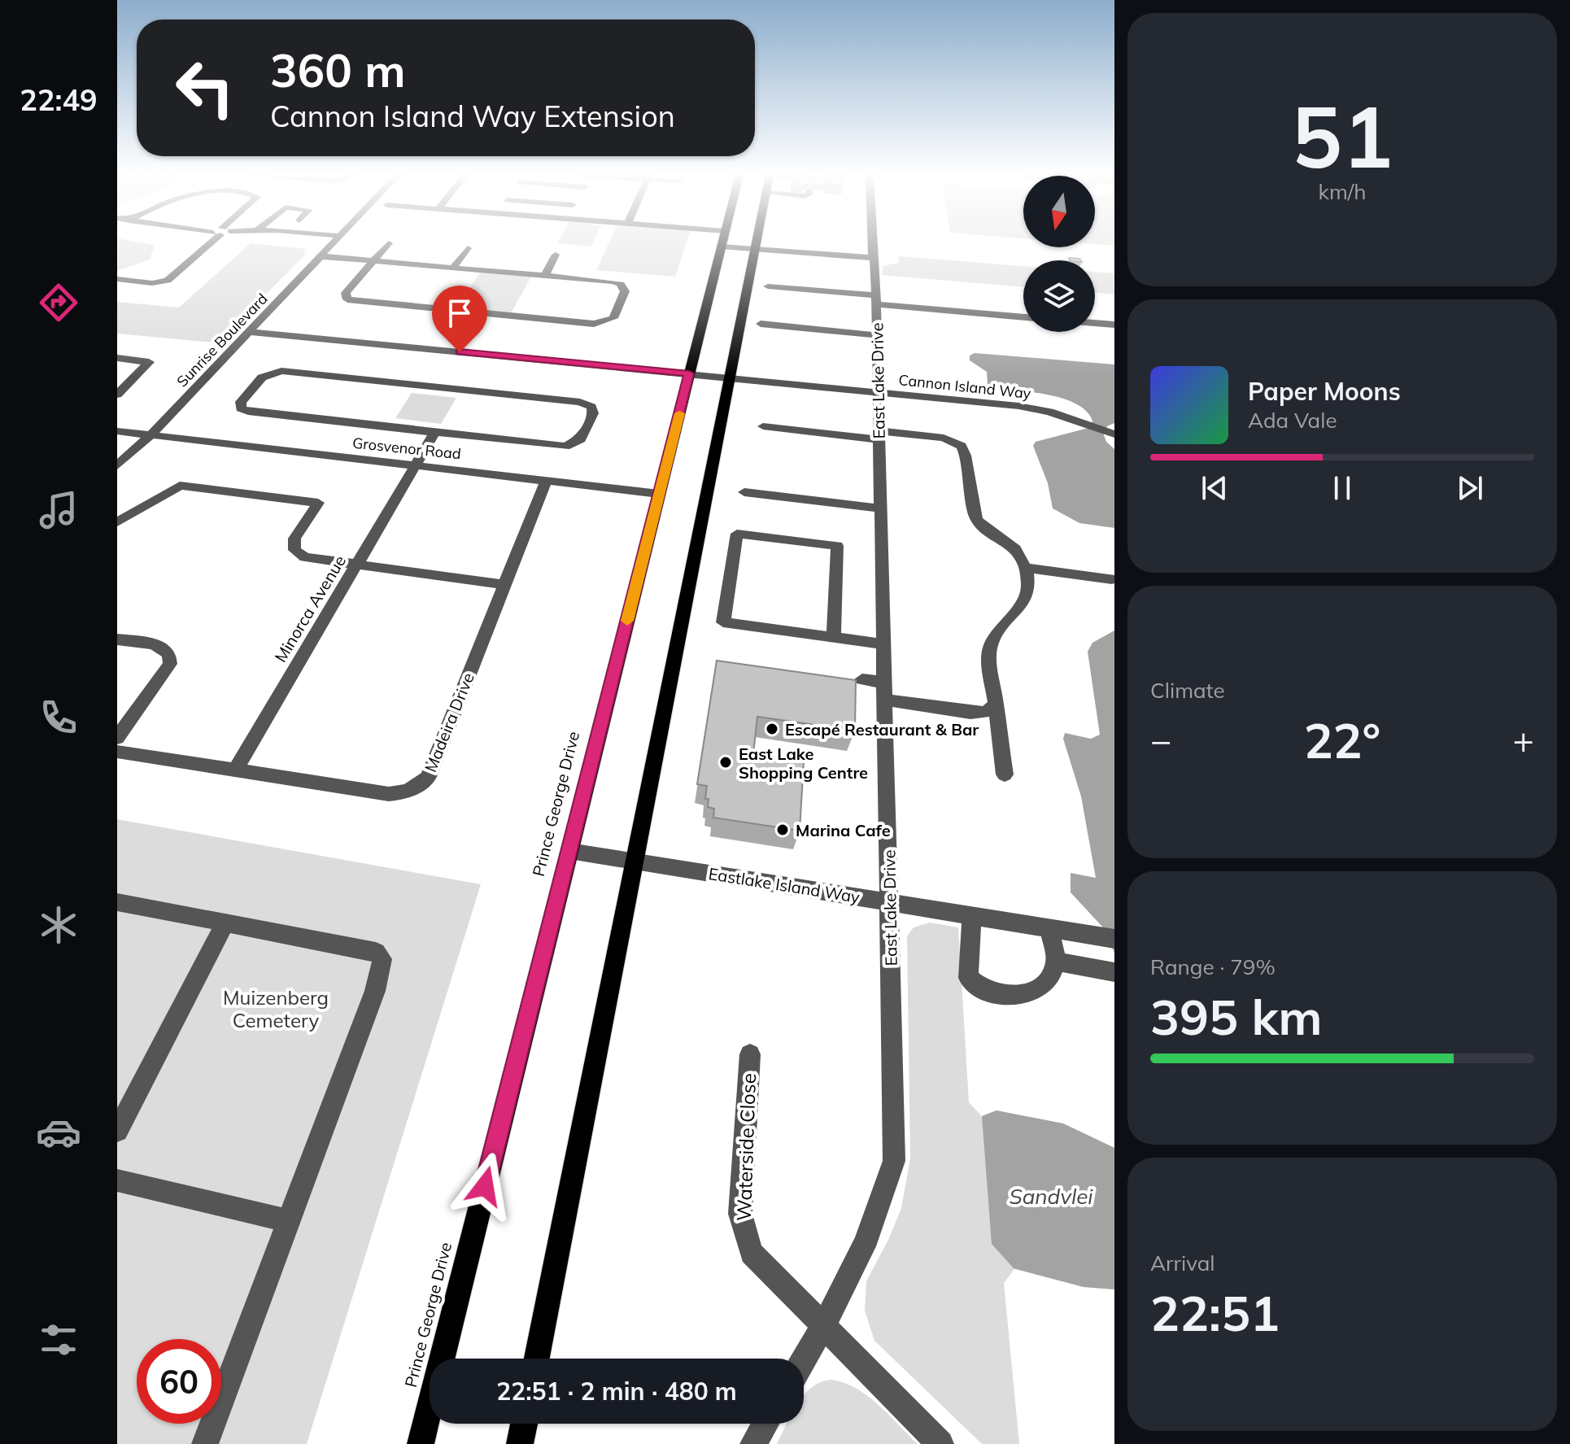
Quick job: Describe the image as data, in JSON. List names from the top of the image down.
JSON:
{
  "streets": {
    "main road": ["Prince George Drive"],
    "street": [
      "Sunrise Boulevard",
      "East Lake Drive",
      "Cannon Island Way",
      "Grosvenor Road",
      "Minorca Avenue",
      "Madeira Drive",
      "Eastlake Island Way",
      "Waterside Close"
    ]
  },
  "crossings": [
    ["Sunrise Boulevard", "Cannon Island Way"],
    ["Sunrise Boulevard", "Grosvenor Road"],
    ["East Lake Drive", "Cannon Island Way"],
    ["East Lake Drive", "Eastlake Island Way"],
    ["East Lake Drive", "Waterside Close"],
    ["Cannon Island Way", "Prince George Drive"],
    ["Grosvenor Road", "Minorca Avenue"],
    ["Grosvenor Road", "Madeira Drive"],
    ["Grosvenor Road", "Prince George Drive"],
    ["Minorca Avenue", "Madeira Drive"],
    ["Prince George Drive", "Eastlake Island Way"]
  ],
  "water": ["Sandvlei"],
  "parks": ["Muizenberg Cemetery"],
  "places": ["Escapé Restaurant & Bar", "East Lake Shopping Centre", "Marina Cafe"],
  "north": "bottom",
  "page": {
    "tabs": "22:49",
    "tile": [
      ["51", "km/h"],
      "Climate",
      ["Range · 79%", "395 km"],
      ["Arrival", "22:51"]
    ],
    "turn": ["360 m", "Cannon Island Way Extension"],
    "song": ["Paper Moons", "Ada Vale"],
    "heat": ["−", "22°", "+"],
    "limit": "60",
    "trip": "22:51 · 2 min · 480 m"
  }
}
